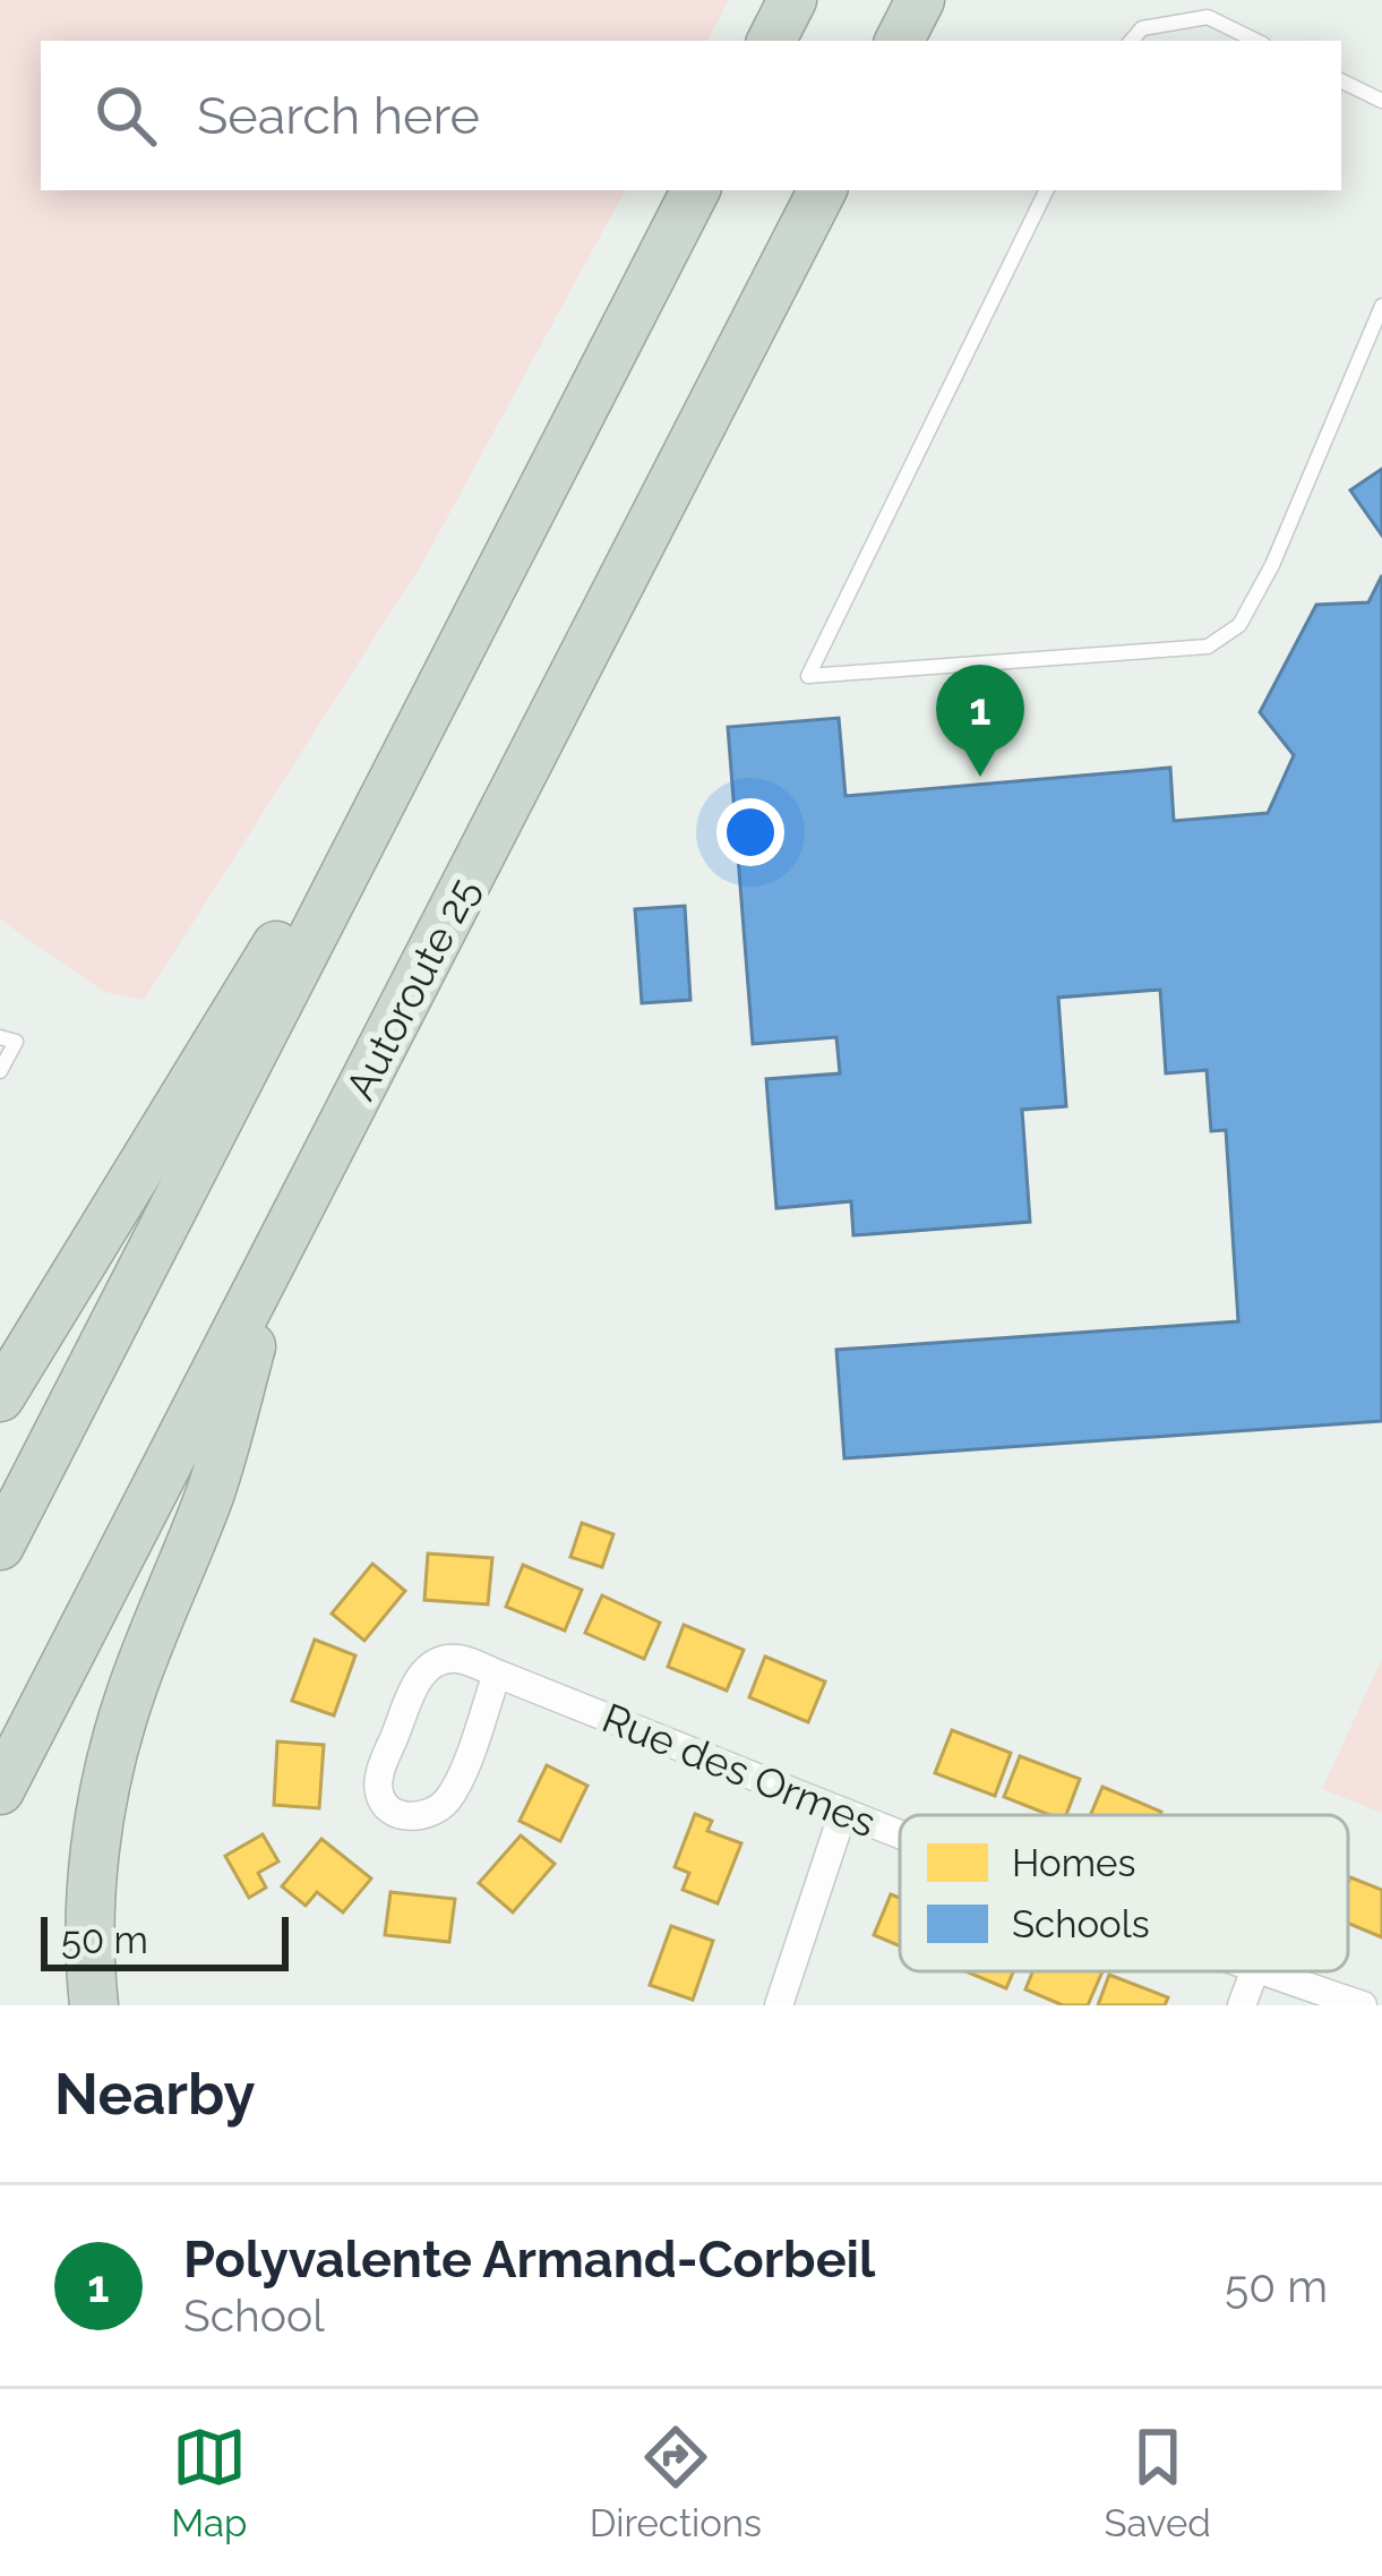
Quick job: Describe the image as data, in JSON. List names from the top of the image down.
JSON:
{
  "streets": {
    "highway": ["Autoroute 25"],
    "street": ["Rue des Ormes"]
  },
  "legend": ["Homes", "Schools"],
  "scale_bar": "50 m",
  "page": {
    "search": "Search here",
    "pins": "1",
    "scale": "50 m",
    "heading": "Nearby",
    "list": [
      {
        "mark": "1",
        "name": "Polyvalente Armand-Corbeil",
        "note": "School",
        "value": "50 m"
      }
    ],
    "nav": ["Map", "Directions", "Saved"]
  }
}
